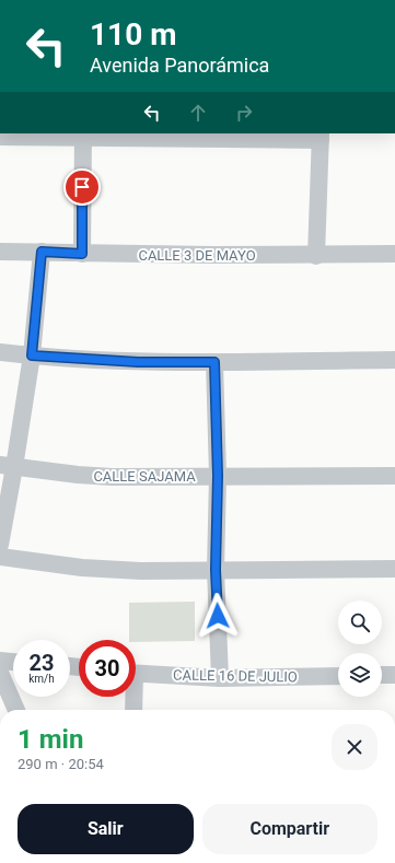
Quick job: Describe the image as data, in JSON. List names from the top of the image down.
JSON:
{
  "streets": {
    "street": ["CALLE 3 DE MAYO", "CALLE SAJAMA", "CALLE 16 DE JULIO"]
  },
  "page": {
    "turn": ["110 m", "Avenida Panorámica"],
    "speed": "23 km/h",
    "limit": "30",
    "heading": ["1 min", "290 m · 20:54"],
    "buttons": ["Salir", "Compartir"]
  }
}
